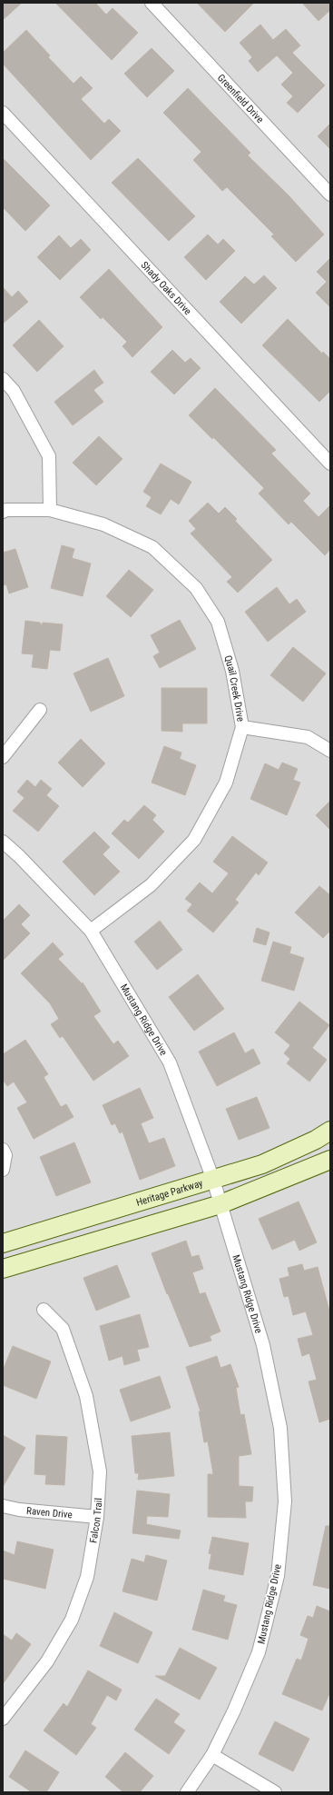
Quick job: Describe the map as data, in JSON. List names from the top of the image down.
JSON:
{
  "streets": {
    "main road": ["Heritage Parkway"],
    "street": [
      "Greenfield Drive",
      "Shady Oaks Drive",
      "Quail Creek Drive",
      "Mustang Ridge Drive",
      "Raven Drive",
      "Falcon Trail"
    ]
  },
  "crossings": [
    ["Quail Creek Drive", "Mustang Ridge Drive"],
    ["Mustang Ridge Drive", "Heritage Parkway"],
    ["Raven Drive", "Falcon Trail"]
  ]
}
